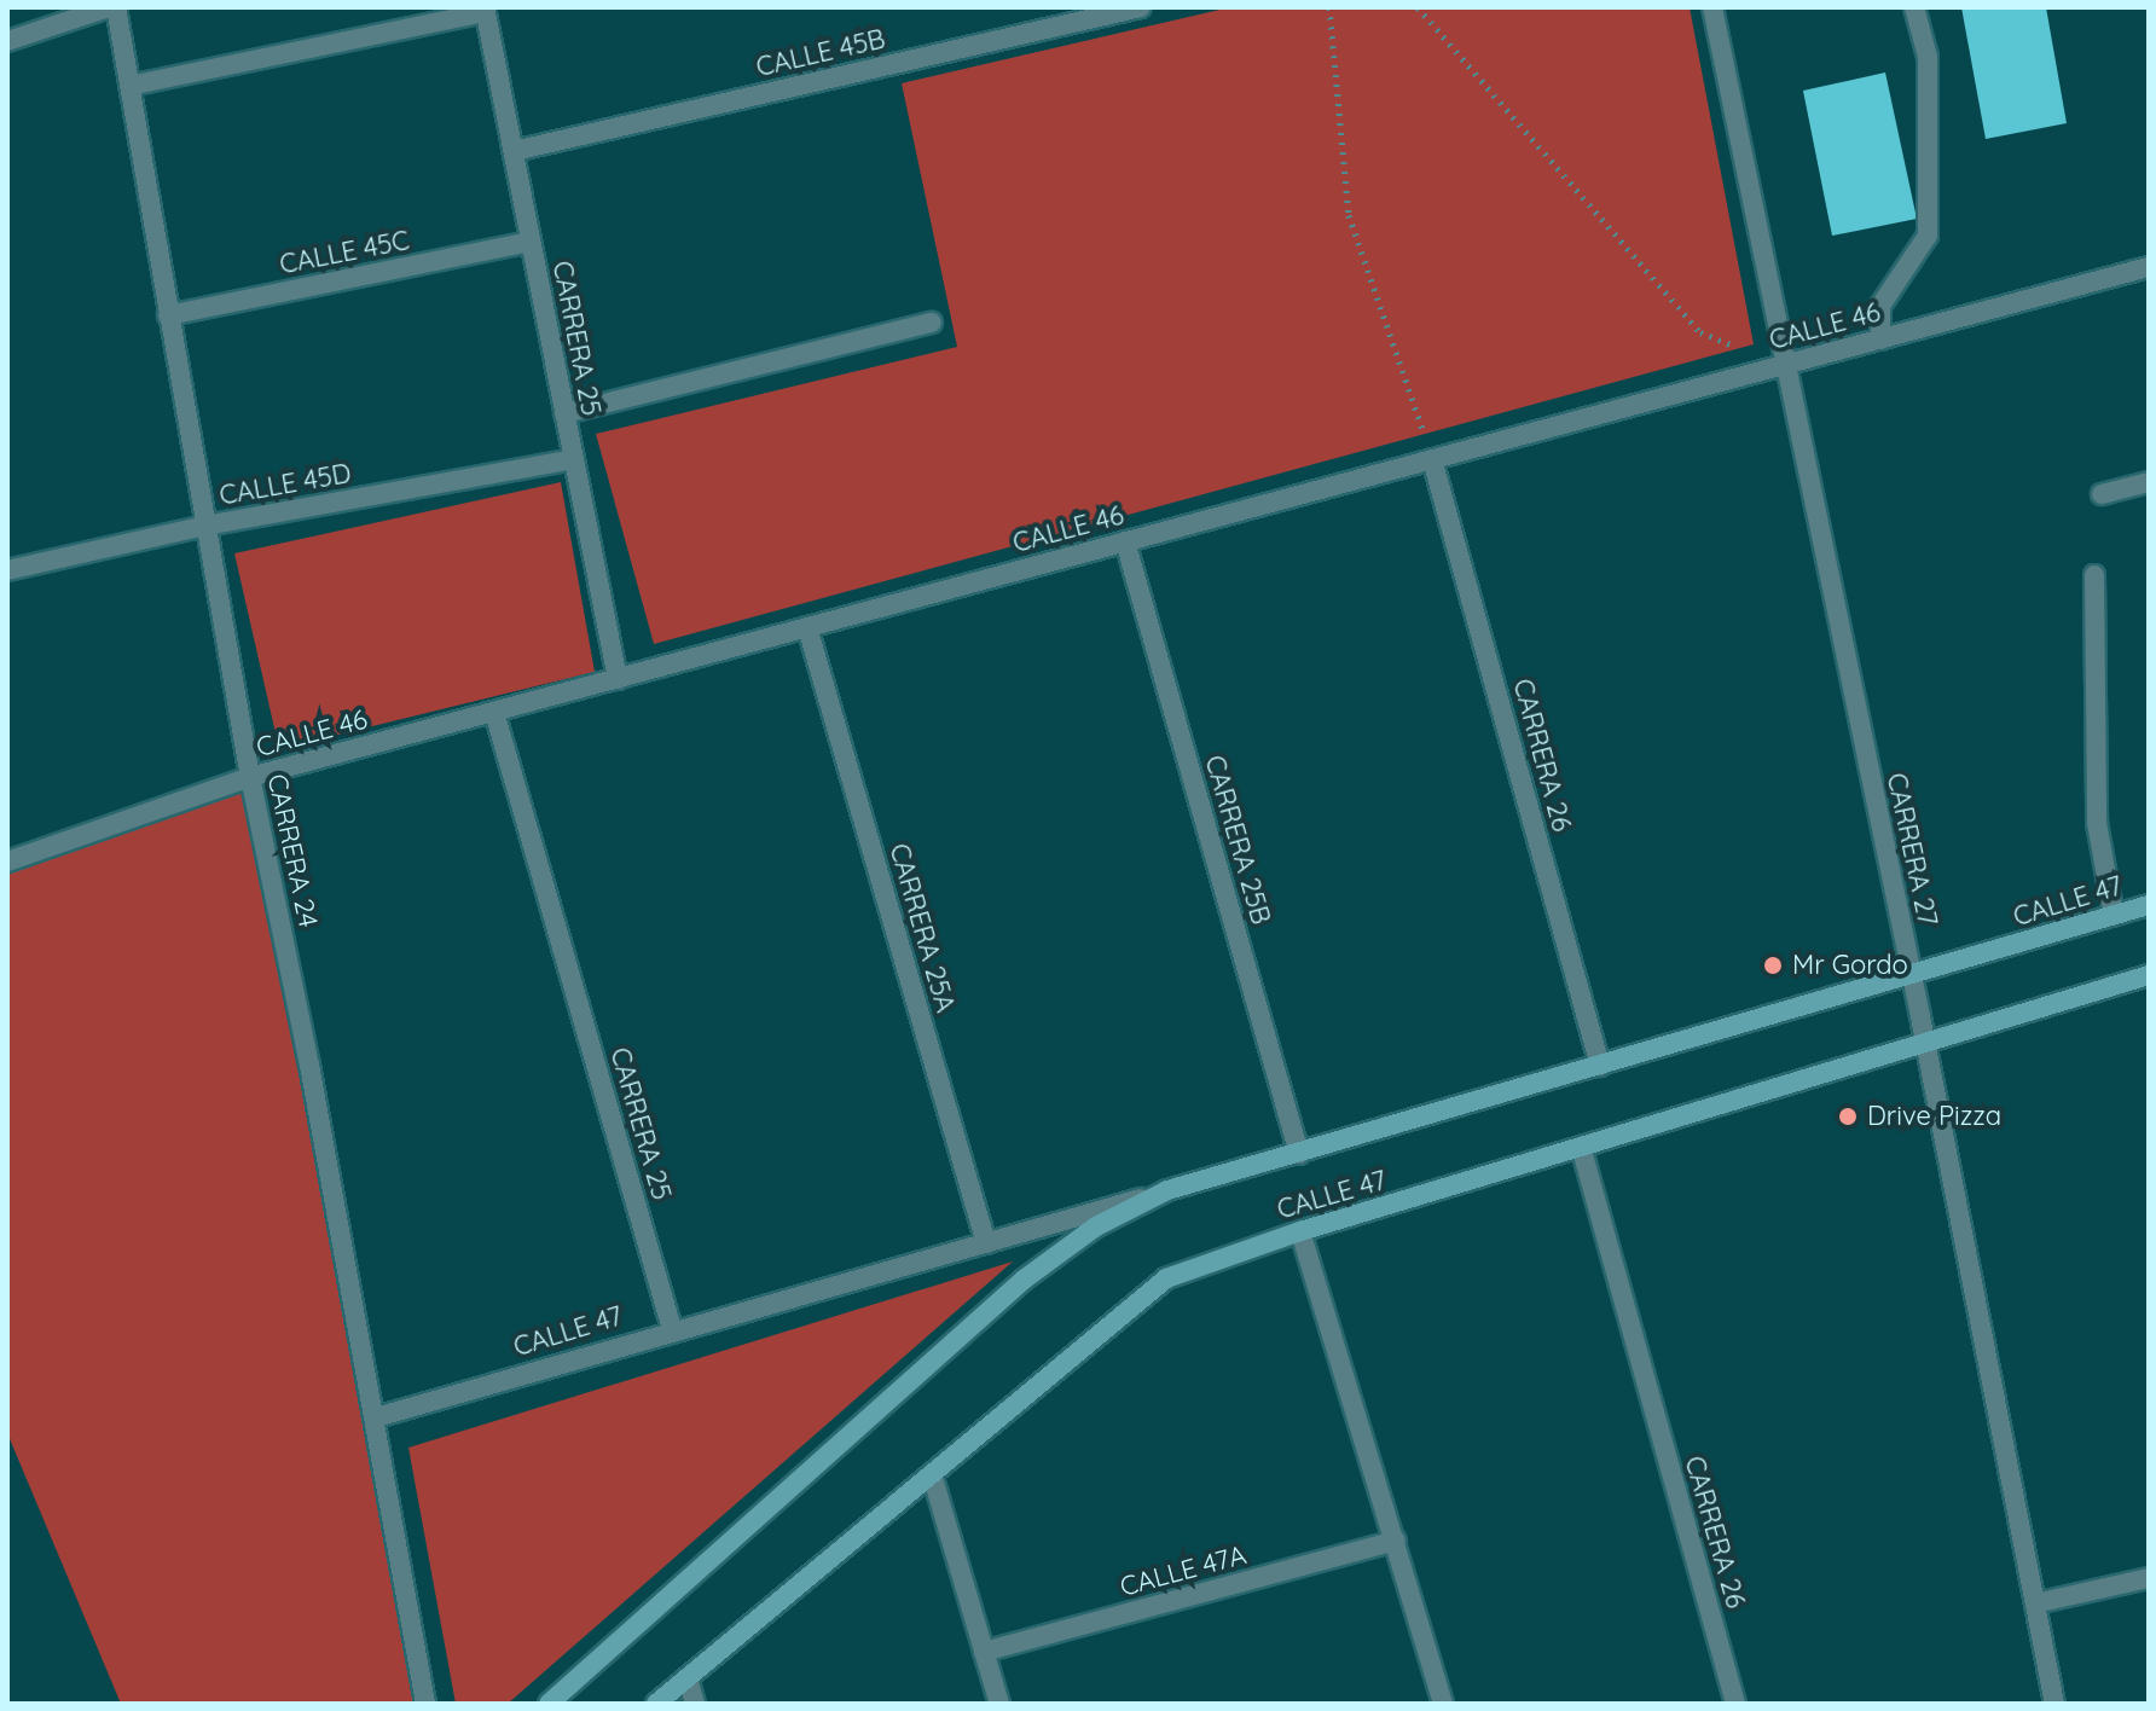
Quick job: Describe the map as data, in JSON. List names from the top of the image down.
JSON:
{
  "streets": {
    "main road": ["CALLE 47"],
    "street": [
      "CALLE 45B",
      "CALLE 45C",
      "CALLE 46",
      "CARRERA 25",
      "CALLE 45D",
      "CARRERA 26",
      "CARRERA 25B",
      "CARRERA 27",
      "CARRERA 24",
      "CARRERA 25A",
      "CALLE 47A"
    ]
  },
  "crossings": [
    ["CALLE 45B", "CARRERA 25"],
    ["CALLE 45C", "CARRERA 25"],
    ["CALLE 45C", "CARRERA 24"],
    ["CALLE 46", "CARRERA 25"],
    ["CALLE 46", "CARRERA 26"],
    ["CALLE 46", "CARRERA 25B"],
    ["CALLE 46", "CARRERA 27"],
    ["CALLE 46", "CARRERA 24"],
    ["CALLE 46", "CARRERA 25A"],
    ["CARRERA 25", "CALLE 45D"],
    ["CARRERA 25", "CALLE 47"],
    ["CALLE 45D", "CARRERA 24"],
    ["CARRERA 26", "CALLE 47"],
    ["CARRERA 25B", "CALLE 47"],
    ["CARRERA 27", "CALLE 47"],
    ["CARRERA 24", "CALLE 47"],
    ["CALLE 47", "CARRERA 25A"]
  ],
  "places": ["Mr Gordo", "Drive Pizza"]
}
